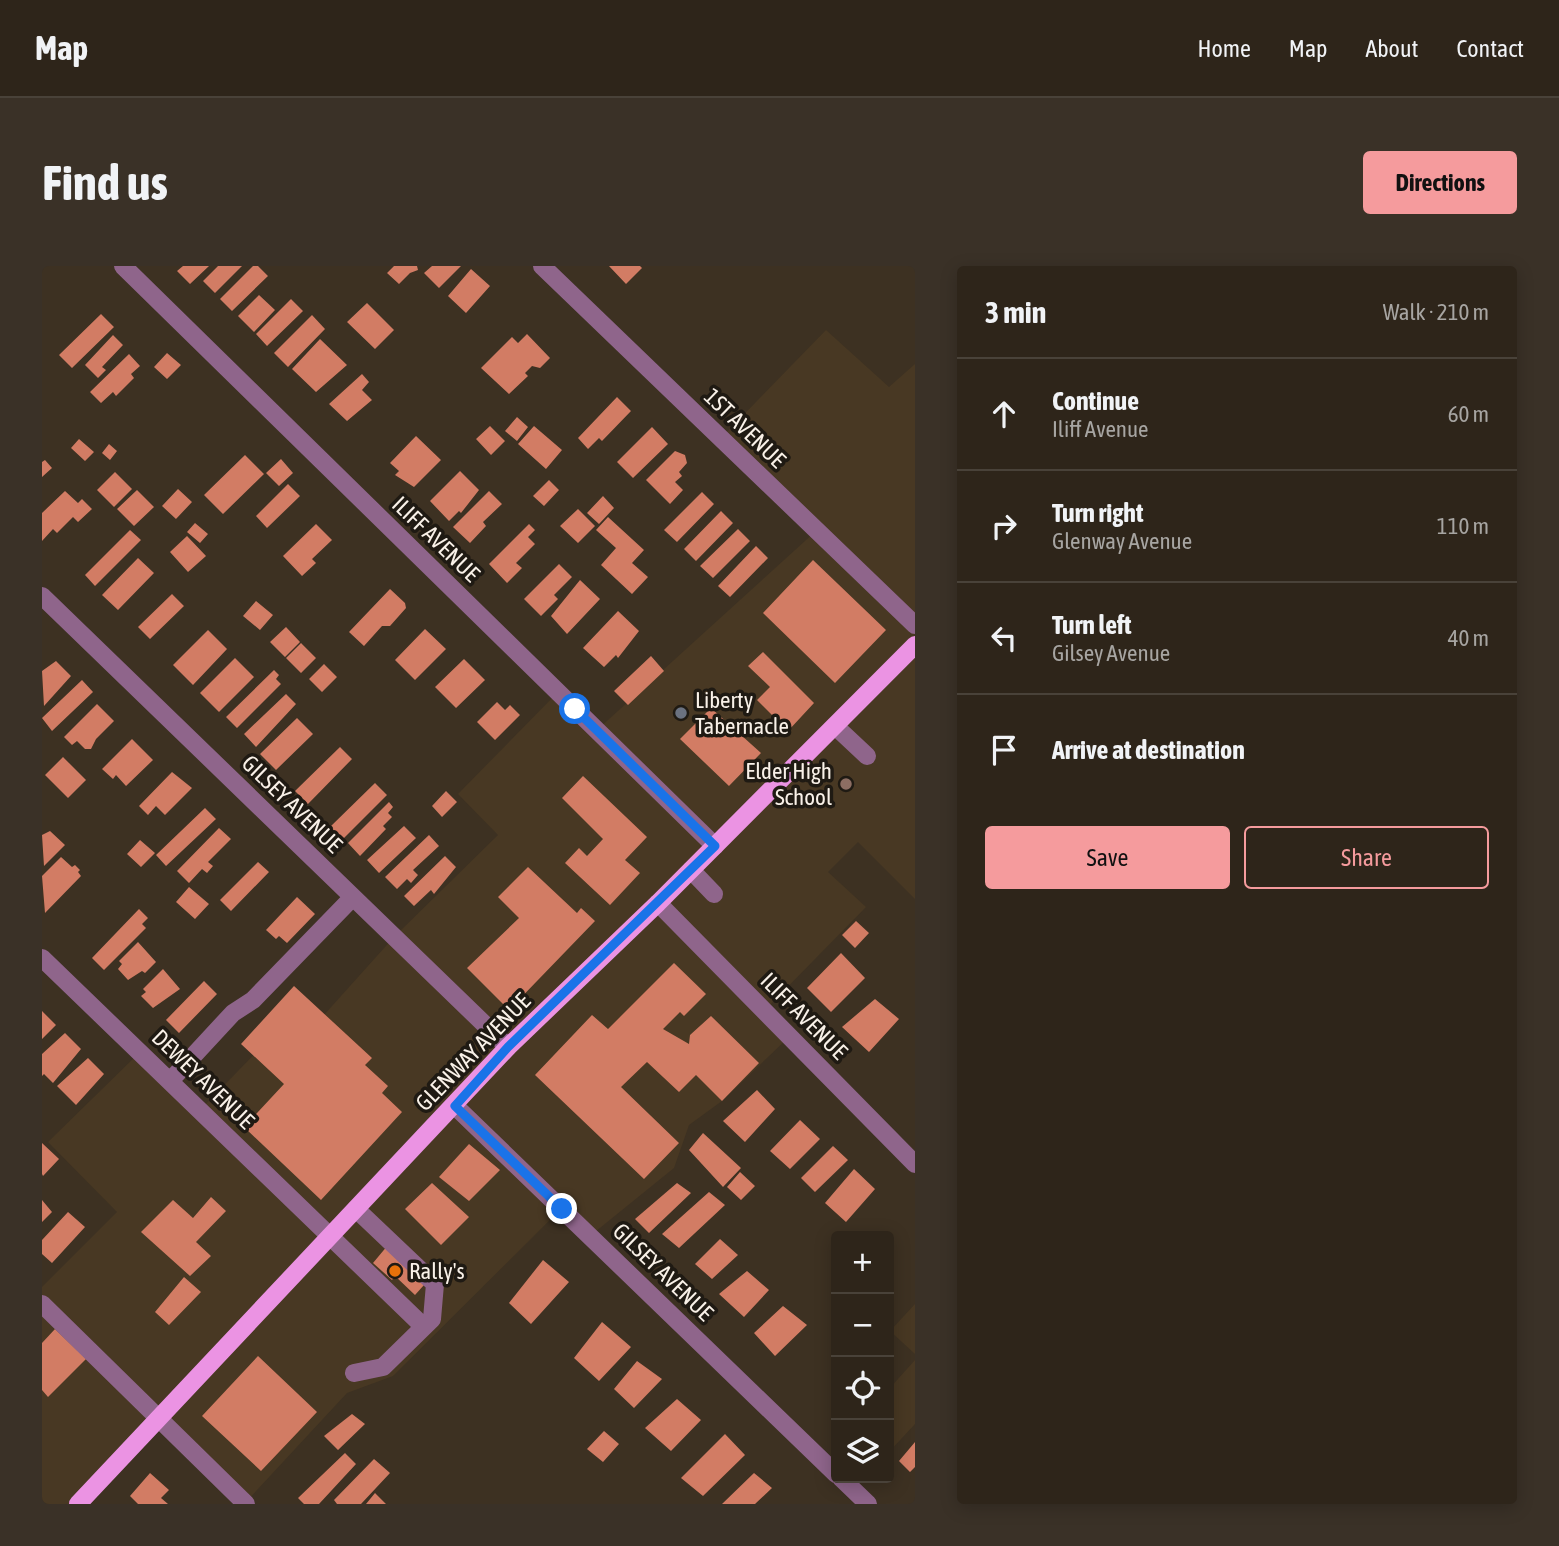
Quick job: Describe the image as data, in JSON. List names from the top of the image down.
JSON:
{
  "streets": {
    "main road": ["GLENWAY AVENUE"],
    "street": [
      "1ST AVENUE",
      "ILIFF AVENUE",
      "GILSEY AVENUE",
      "DEWEY AVENUE"
    ]
  },
  "crossings": [
    ["ILIFF AVENUE", "GLENWAY AVENUE"],
    ["GILSEY AVENUE", "GLENWAY AVENUE"],
    ["GLENWAY AVENUE", "DEWEY AVENUE"]
  ],
  "places": ["Liberty Tabernacle", "Elder High School", "Rally's"],
  "page": {
    "header": "Map",
    "nav": [
      "Home",
      "Map",
      "About",
      "Contact"
    ],
    "buttons": [
      "Directions",
      ["Save", "Share"]
    ],
    "title": "Find us",
    "heading": ["3 min", "Walk · 210 m"],
    "list": [
      ["Continue", "Iliff Avenue", "60 m"],
      ["Turn right", "Glenway Avenue", "110 m"],
      ["Turn left", "Gilsey Avenue", "40 m"],
      "Arrive at destination"
    ],
    "map_buttons": ["+", "−"]
  }
}
